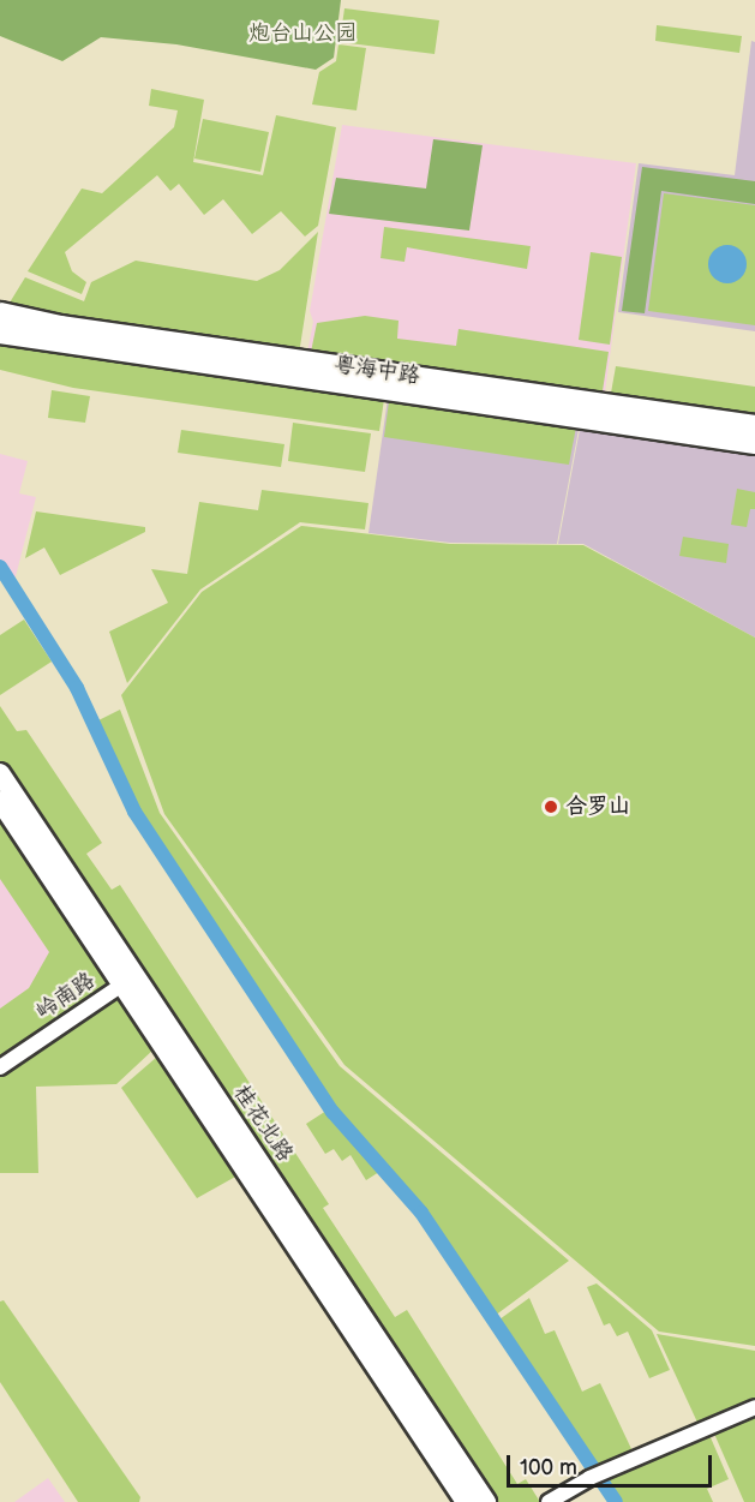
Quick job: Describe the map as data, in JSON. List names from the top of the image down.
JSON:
{
  "streets": {
    "highway": ["粤海中路"],
    "main road": ["桂花北路"],
    "street": ["岭南路"]
  },
  "crossings": [
    ["岭南路", "桂花北路"]
  ],
  "parks": ["炮台山公园"],
  "places": ["合罗山"],
  "scale_bar": "100 m"
}
